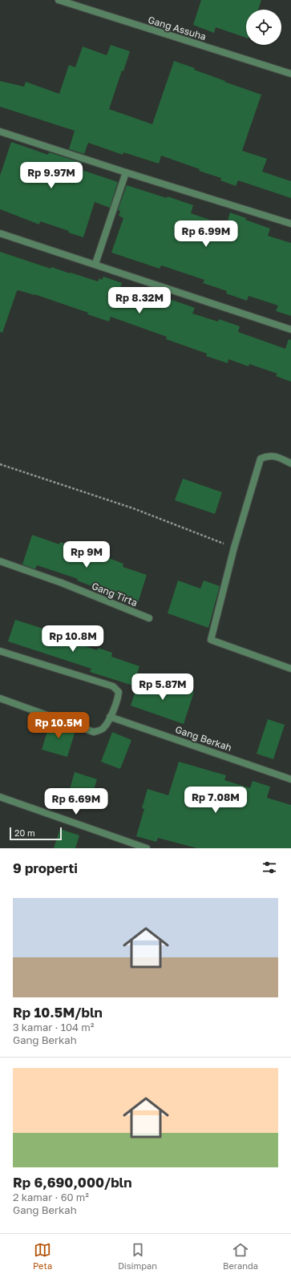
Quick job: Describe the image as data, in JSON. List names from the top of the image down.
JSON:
{
  "streets": {
    "street": ["Gang Assuha", "Gang Tirta", "Gang Berkah"]
  },
  "scale_bar": "20 m",
  "page": {
    "price": [
      "Rp 9.97M",
      "Rp 6.99M",
      "Rp 8.32M",
      "Rp 9M",
      "Rp 10.8M",
      "Rp 5.87M",
      "Rp 10.5M",
      "Rp 7.08M",
      "Rp 6.69M"
    ],
    "scale": "20 m",
    "heading": "9 properti",
    "list": [
      {
        "name": "Rp 10.5M/bln",
        "note": "3 kamar · 104 m² · Gang Berkah"
      },
      {
        "name": "Rp 6,690,000/bln",
        "note": "2 kamar · 60 m² · Gang Berkah"
      }
    ],
    "tabs": ["Peta", "Disimpan", "Beranda"]
  }
}
